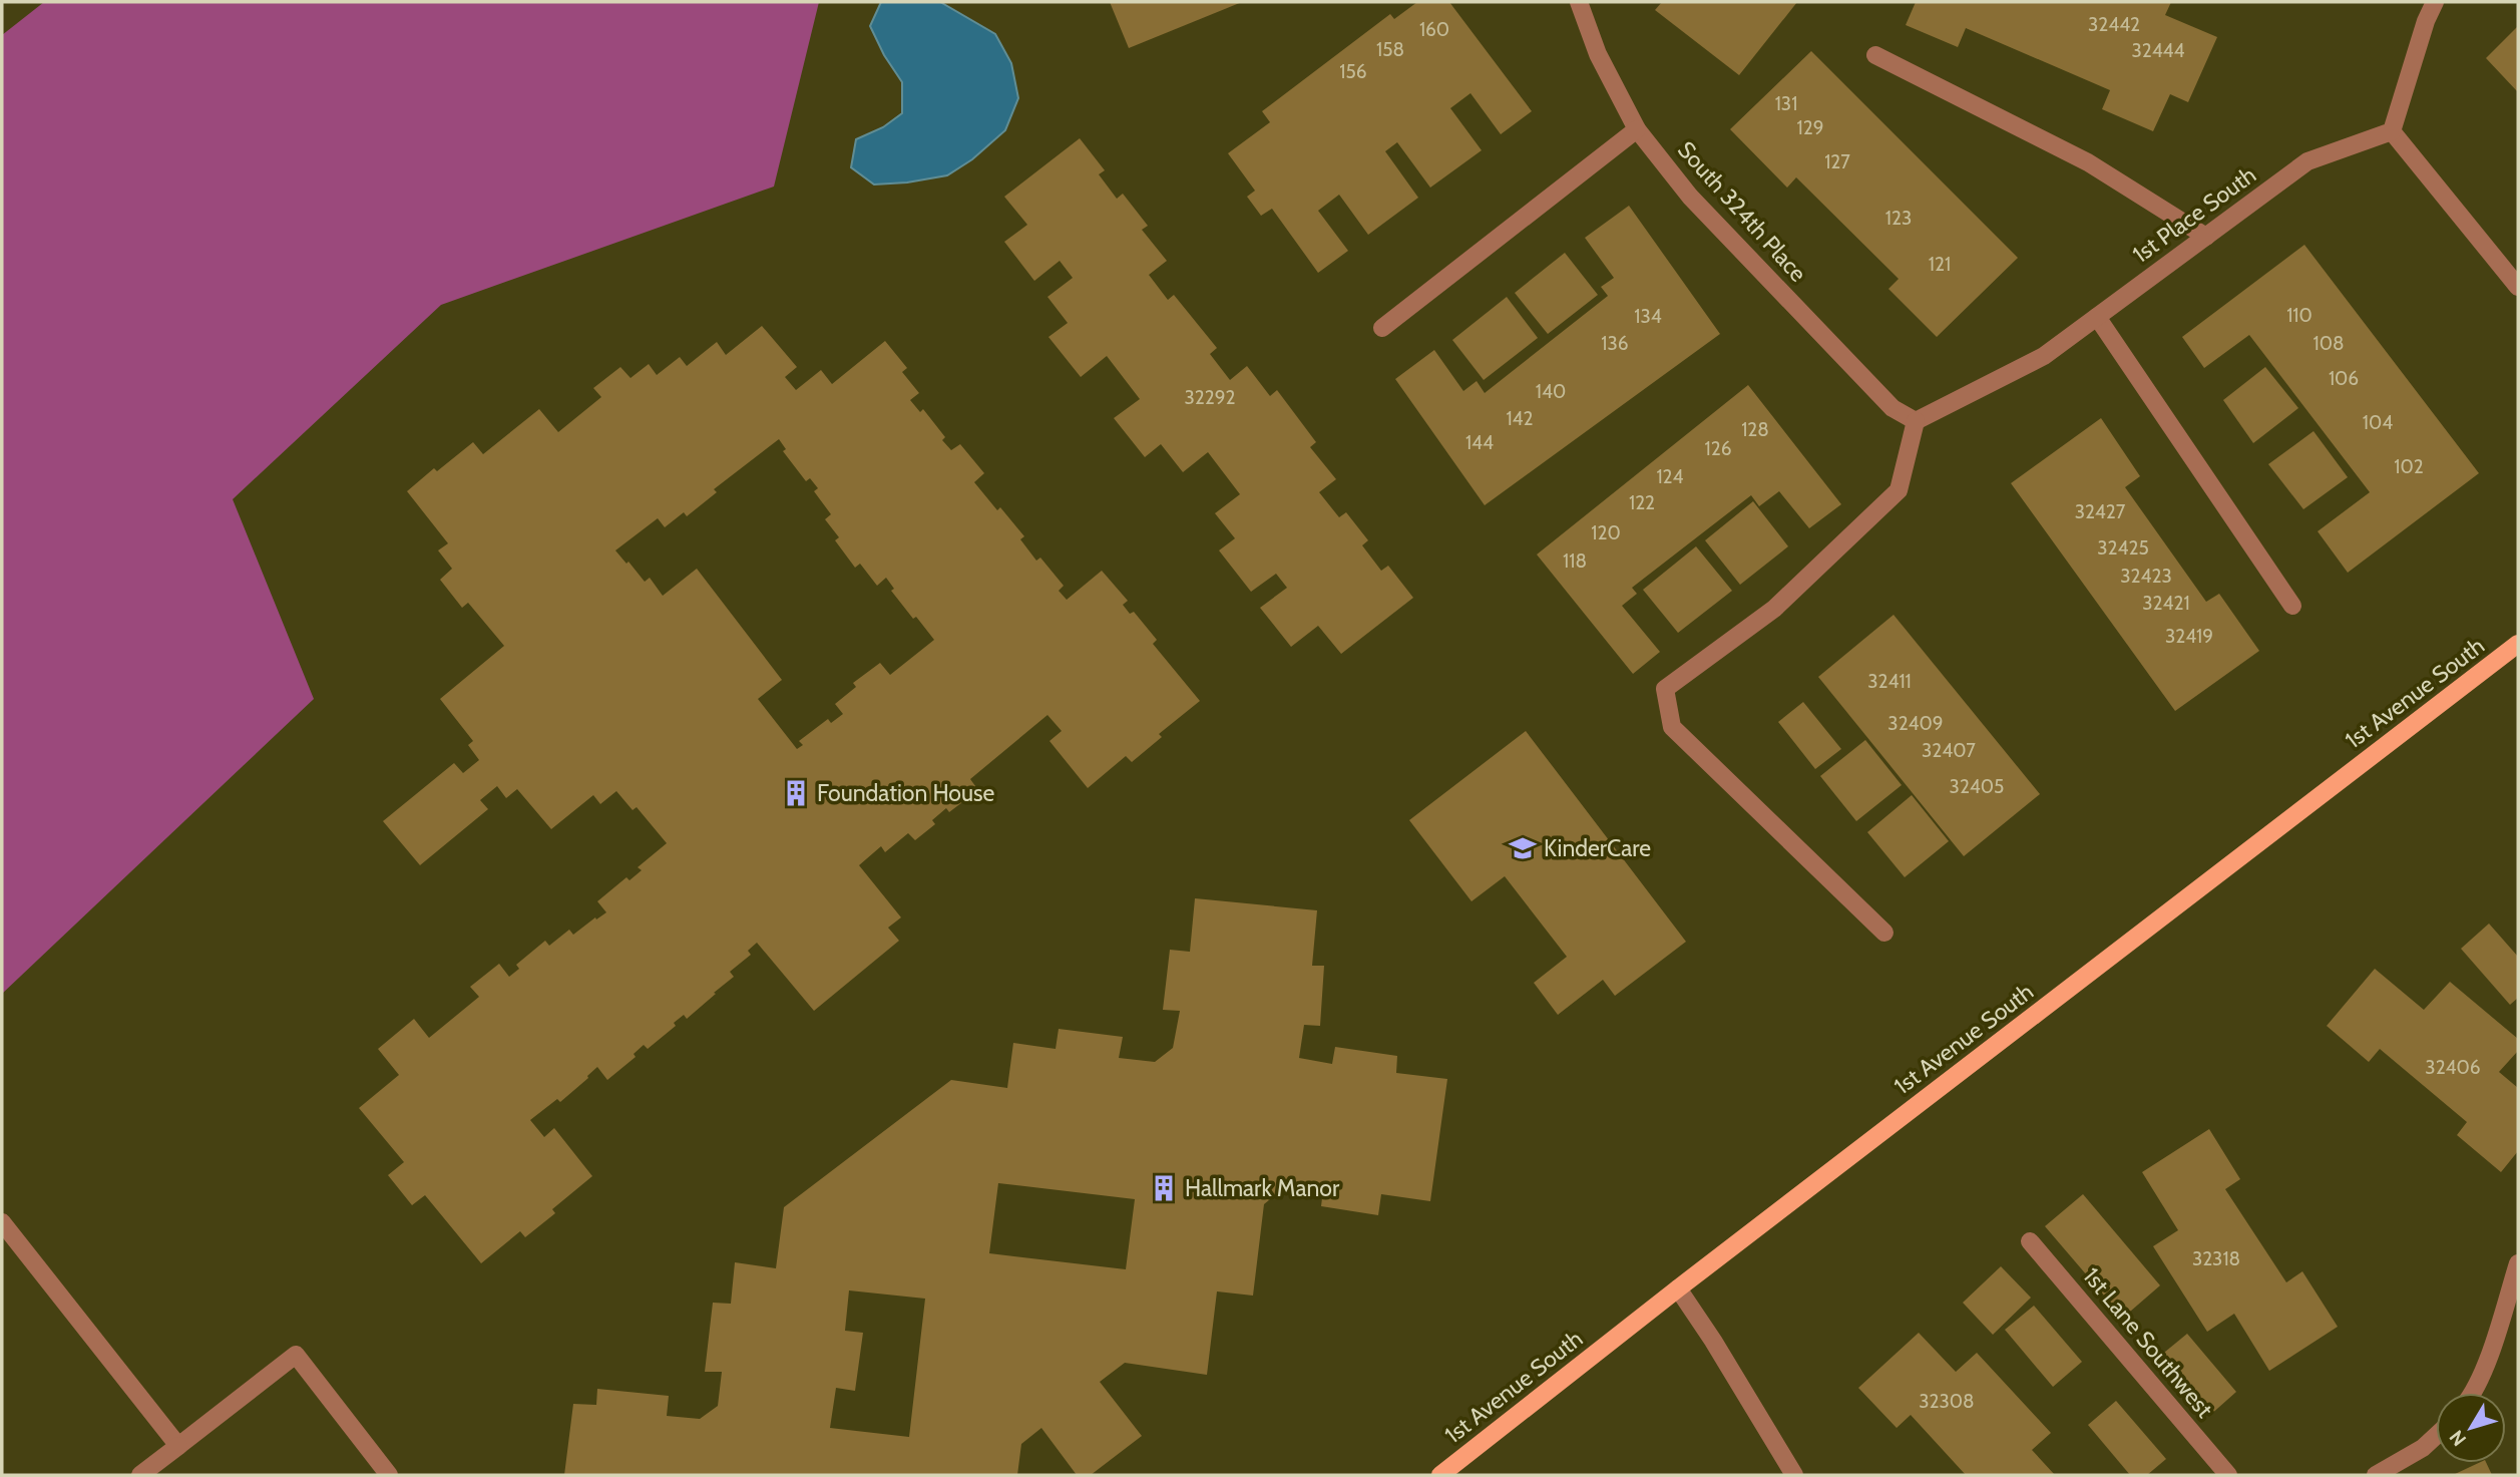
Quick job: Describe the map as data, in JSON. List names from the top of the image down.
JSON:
{
  "streets": {
    "main road": ["1st Avenue South"],
    "street": ["South 324th Place", "1st Place South", "1st Lane Southwest"]
  },
  "crossings": [
    ["South 324th Place", "1st Place South"]
  ],
  "places": {
    "building": ["Foundation House", "Hallmark Manor"],
    "school or university": ["KinderCare"]
  },
  "house_numbers": [
    "32442",
    "160",
    "158",
    "32444",
    "156",
    "131",
    "129",
    "127",
    "123",
    "121",
    "110",
    "134",
    "136",
    "108",
    "106",
    "140",
    "32292",
    "142",
    "104",
    "128",
    "144",
    "126",
    "102",
    "124",
    "122",
    "32427",
    "120",
    "32425",
    "118",
    "32423",
    "32421",
    "32419",
    "32411",
    "32409",
    "32407",
    "32405",
    "32406",
    "32318",
    "32308"
  ],
  "north": "bottom left"
}
